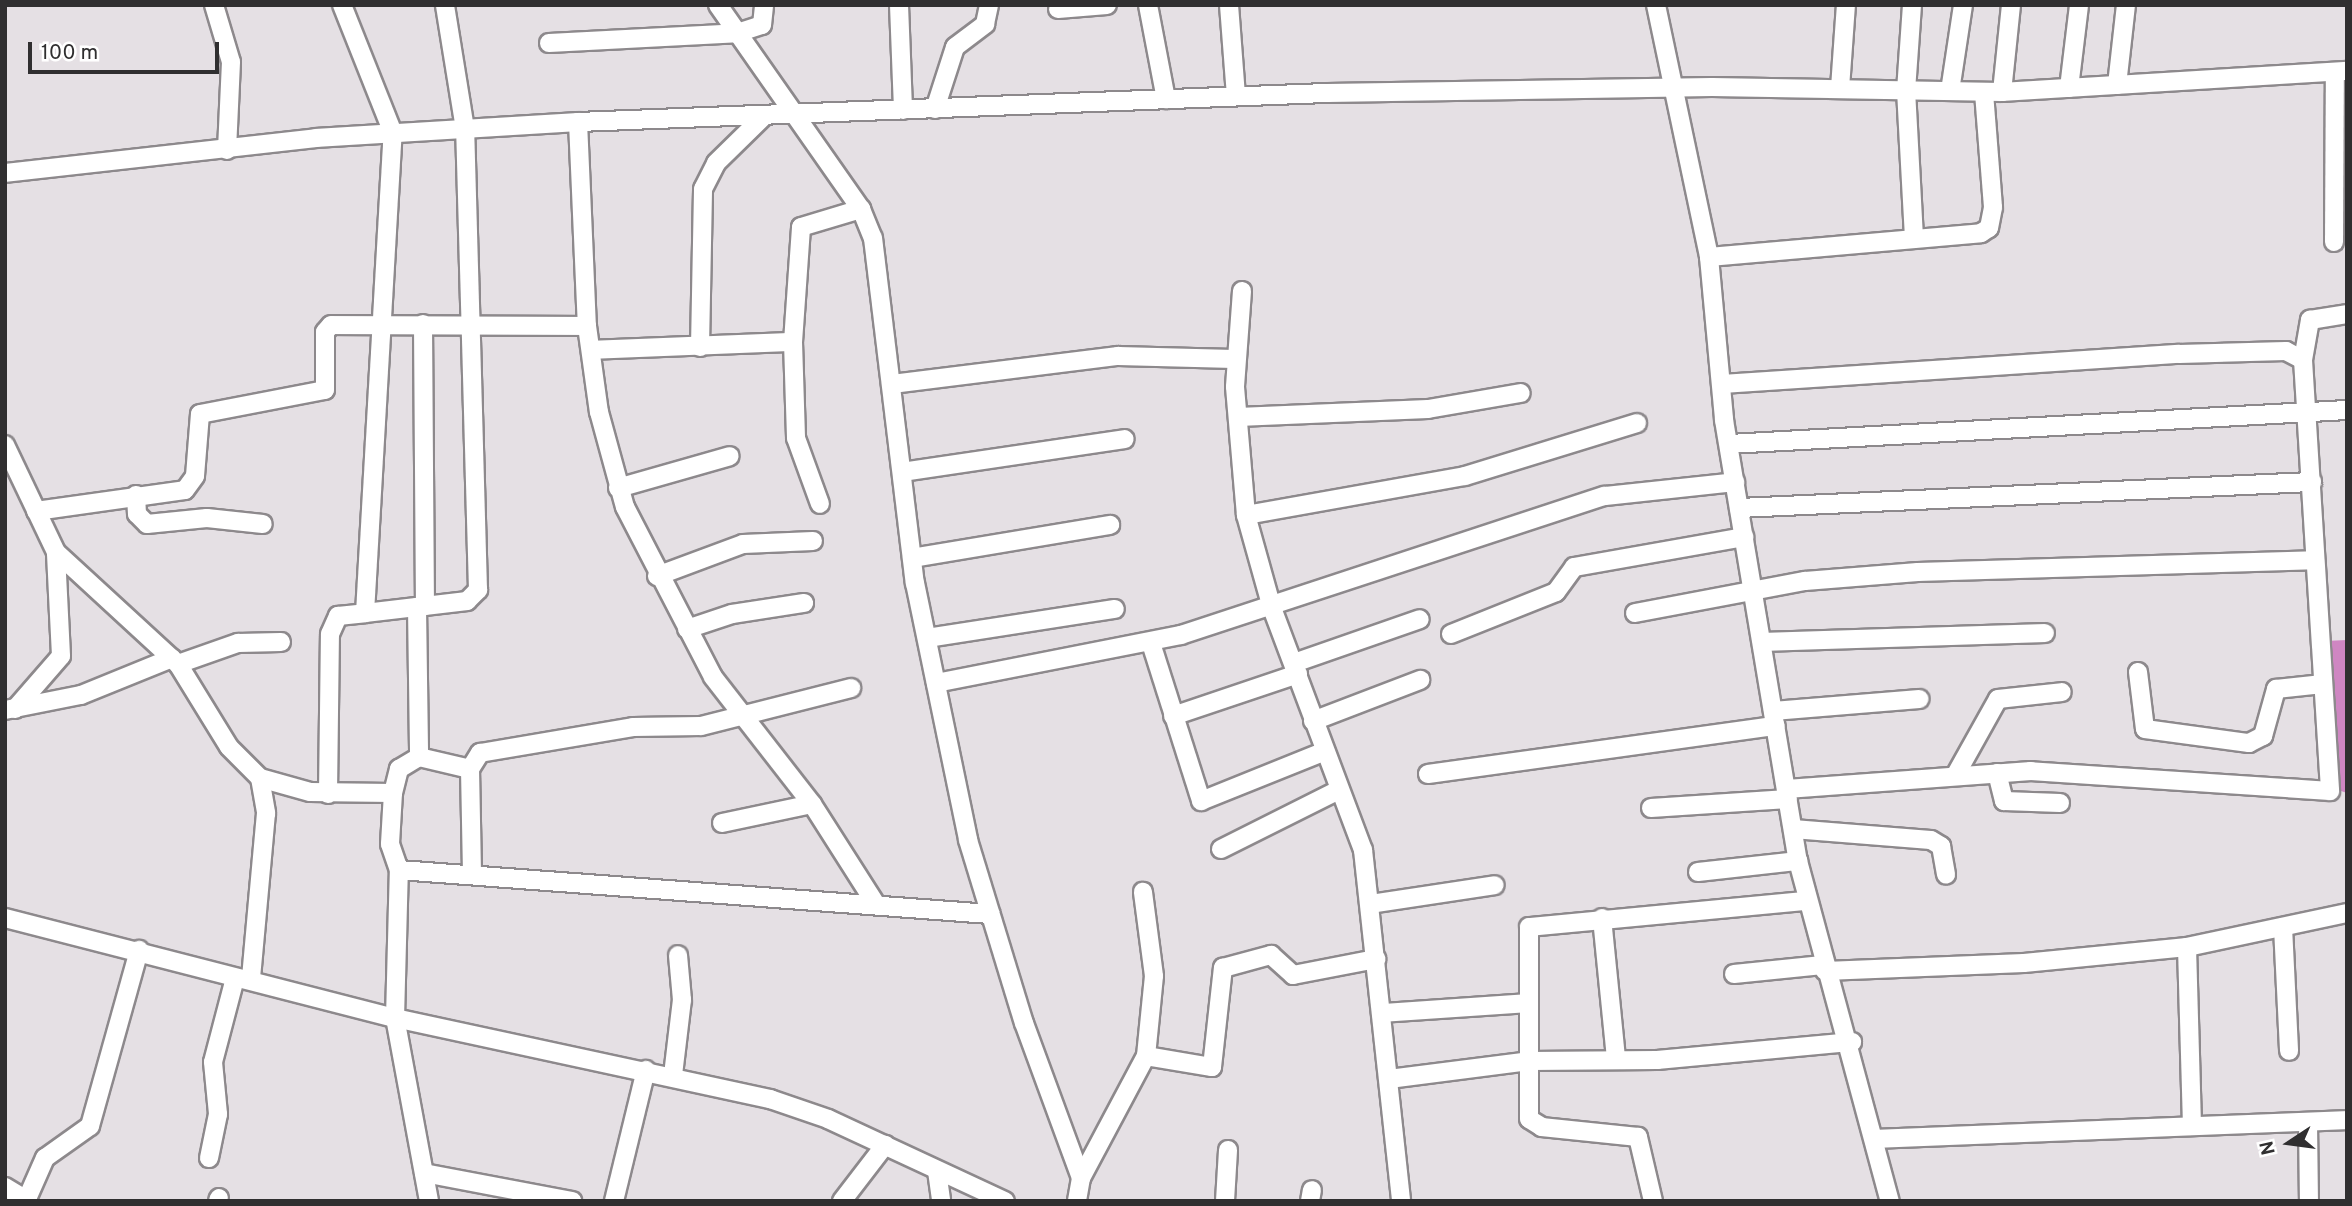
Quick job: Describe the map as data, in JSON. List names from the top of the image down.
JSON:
{
  "scale_bar": "100 m",
  "north": "left"
}
